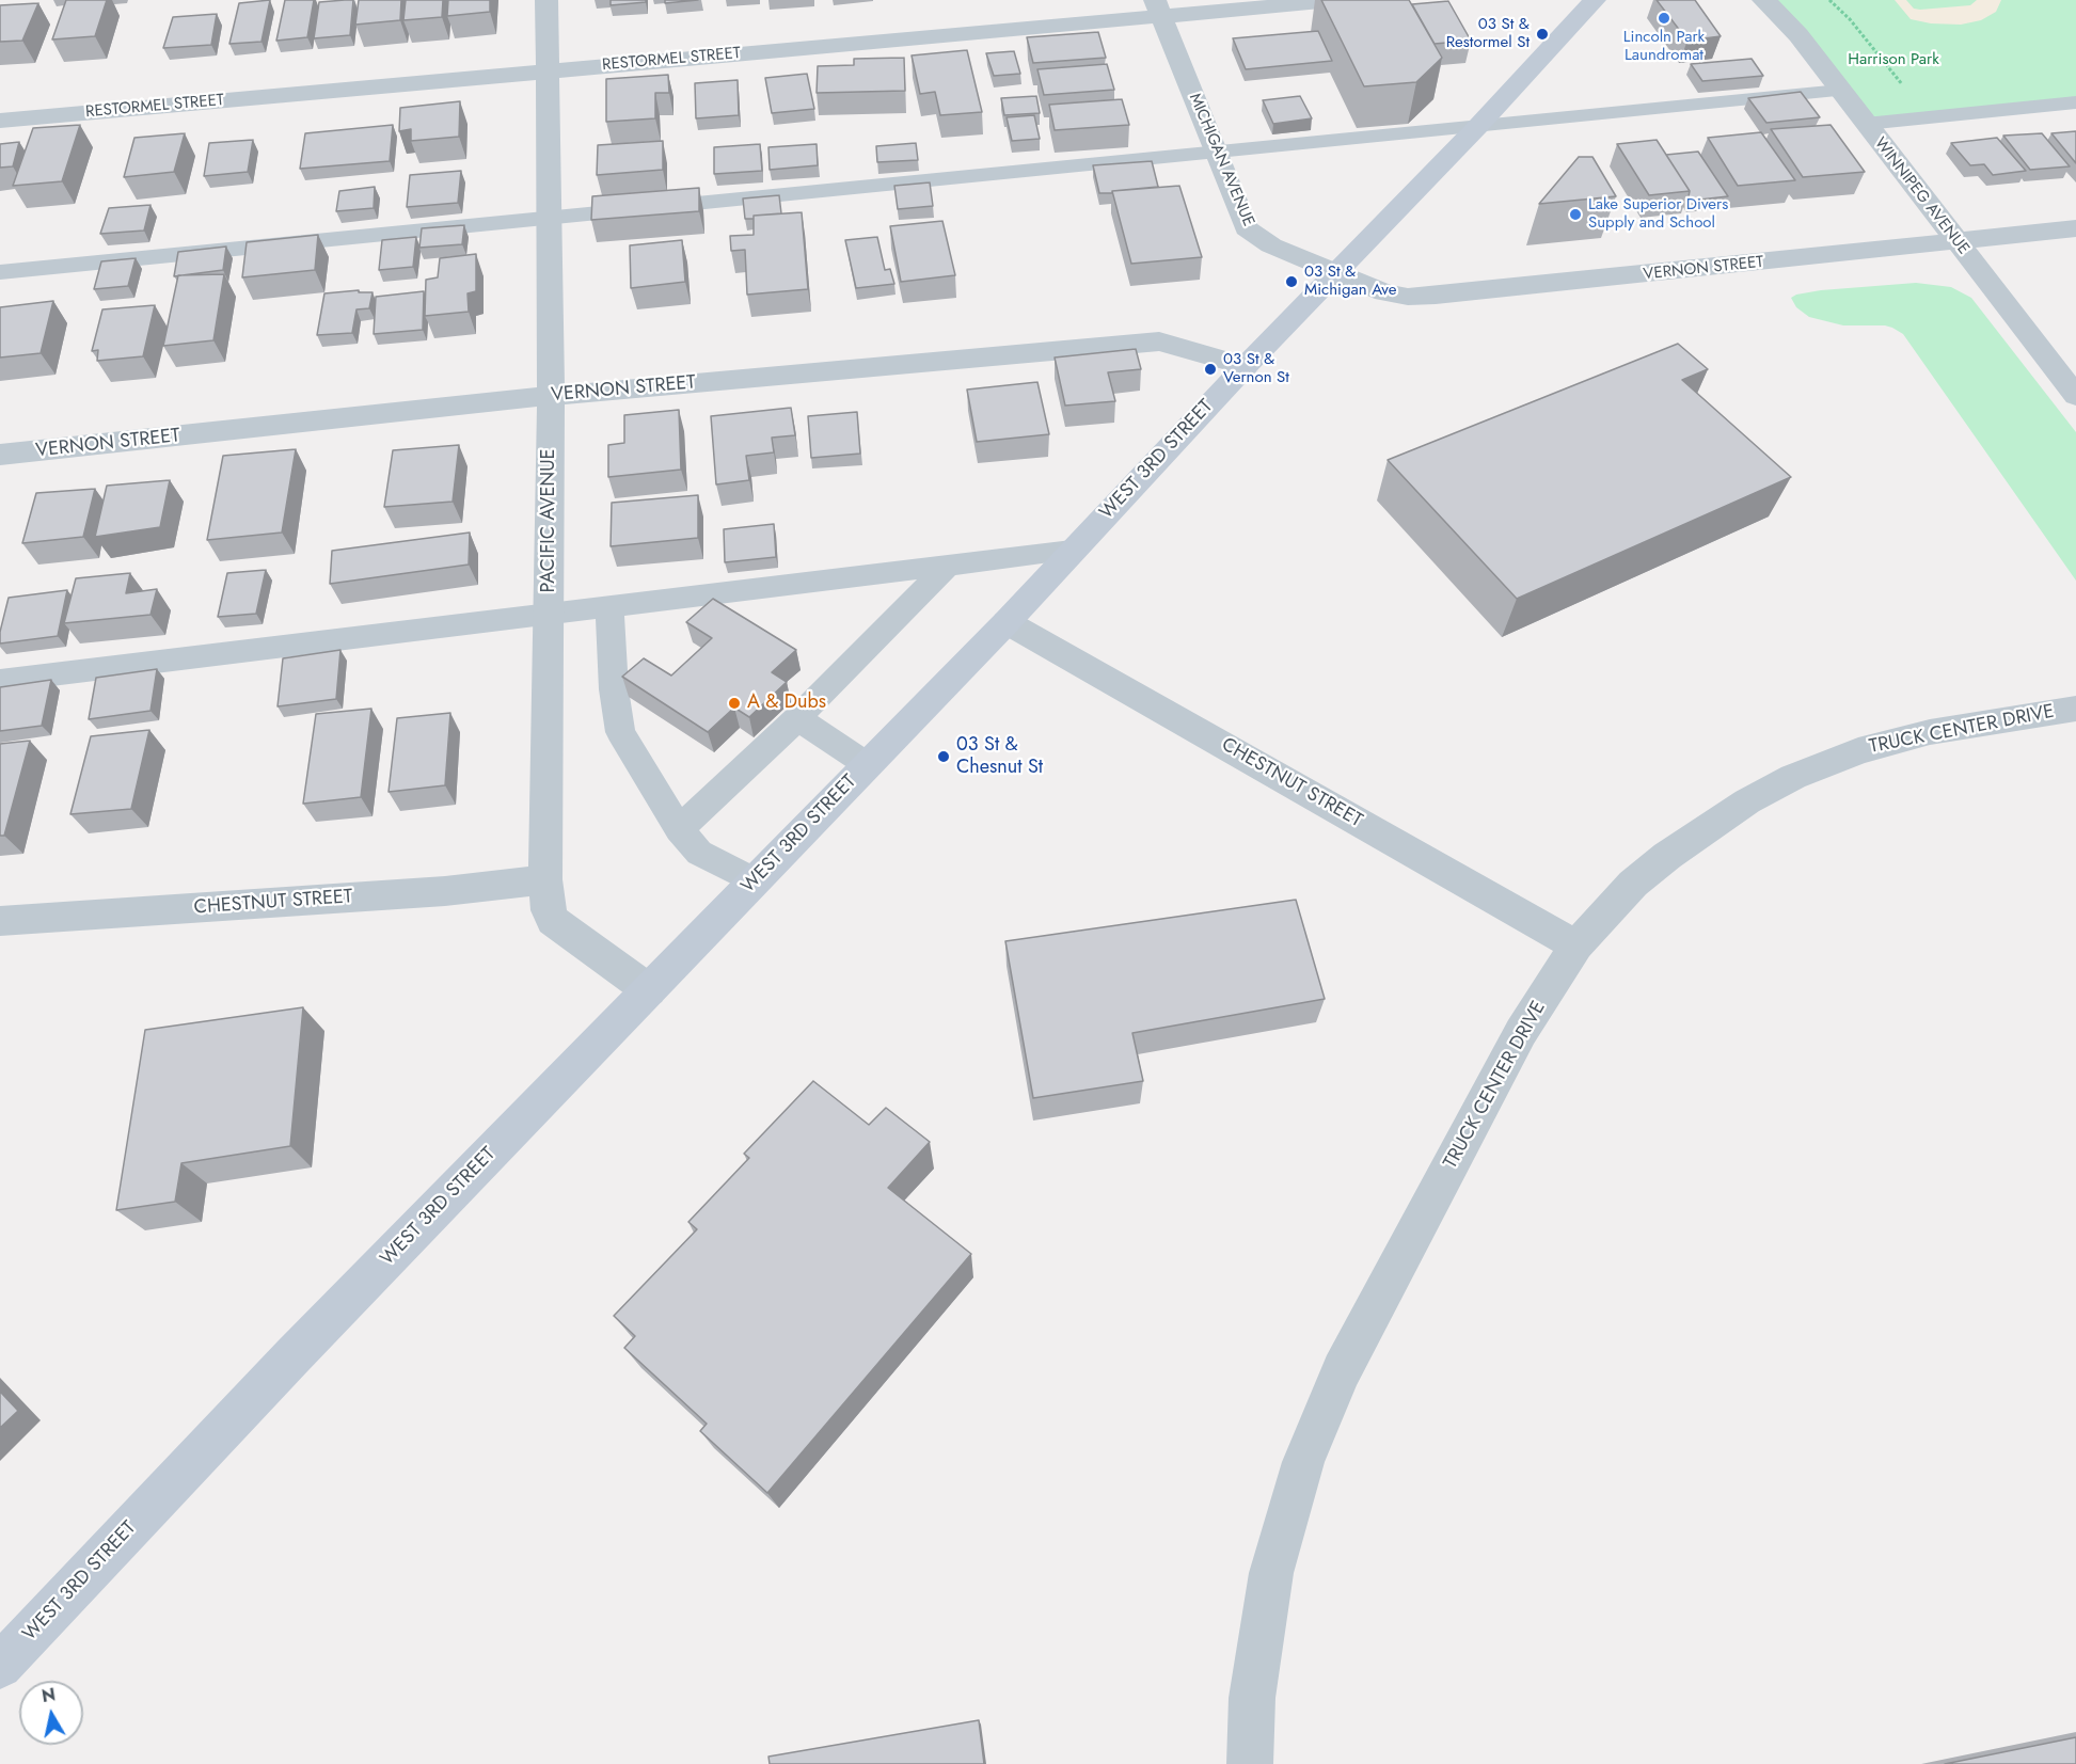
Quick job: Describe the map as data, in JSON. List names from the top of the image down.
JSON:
{
  "streets": {
    "main road": ["WEST 3RD STREET"],
    "street": [
      "RESTORMEL STREET",
      "MICHIGAN AVENUE",
      "WINNIPEG AVENUE",
      "VERNON STREET",
      "PACIFIC AVENUE",
      "TRUCK CENTER DRIVE",
      "CHESTNUT STREET"
    ]
  },
  "crossings": [
    ["RESTORMEL STREET", "MICHIGAN AVENUE"],
    ["RESTORMEL STREET", "PACIFIC AVENUE"],
    ["MICHIGAN AVENUE", "VERNON STREET"],
    ["MICHIGAN AVENUE", "WEST 3RD STREET"],
    ["WINNIPEG AVENUE", "VERNON STREET"],
    ["VERNON STREET", "WEST 3RD STREET"],
    ["VERNON STREET", "PACIFIC AVENUE"],
    ["WEST 3RD STREET", "PACIFIC AVENUE"],
    ["WEST 3RD STREET", "CHESTNUT STREET"],
    ["PACIFIC AVENUE", "CHESTNUT STREET"],
    ["TRUCK CENTER DRIVE", "CHESTNUT STREET"]
  ],
  "parks": ["Harrison Park"],
  "places": [
    "Lincoln Park Laundromat",
    "03 St & Restormel St",
    "Lake Superior Divers Supply and School",
    "03 St & Michigan Ave",
    "03 St & Vernon St",
    "A & Dubs",
    "03 St & Chesnut St"
  ],
  "north": "top"
}
